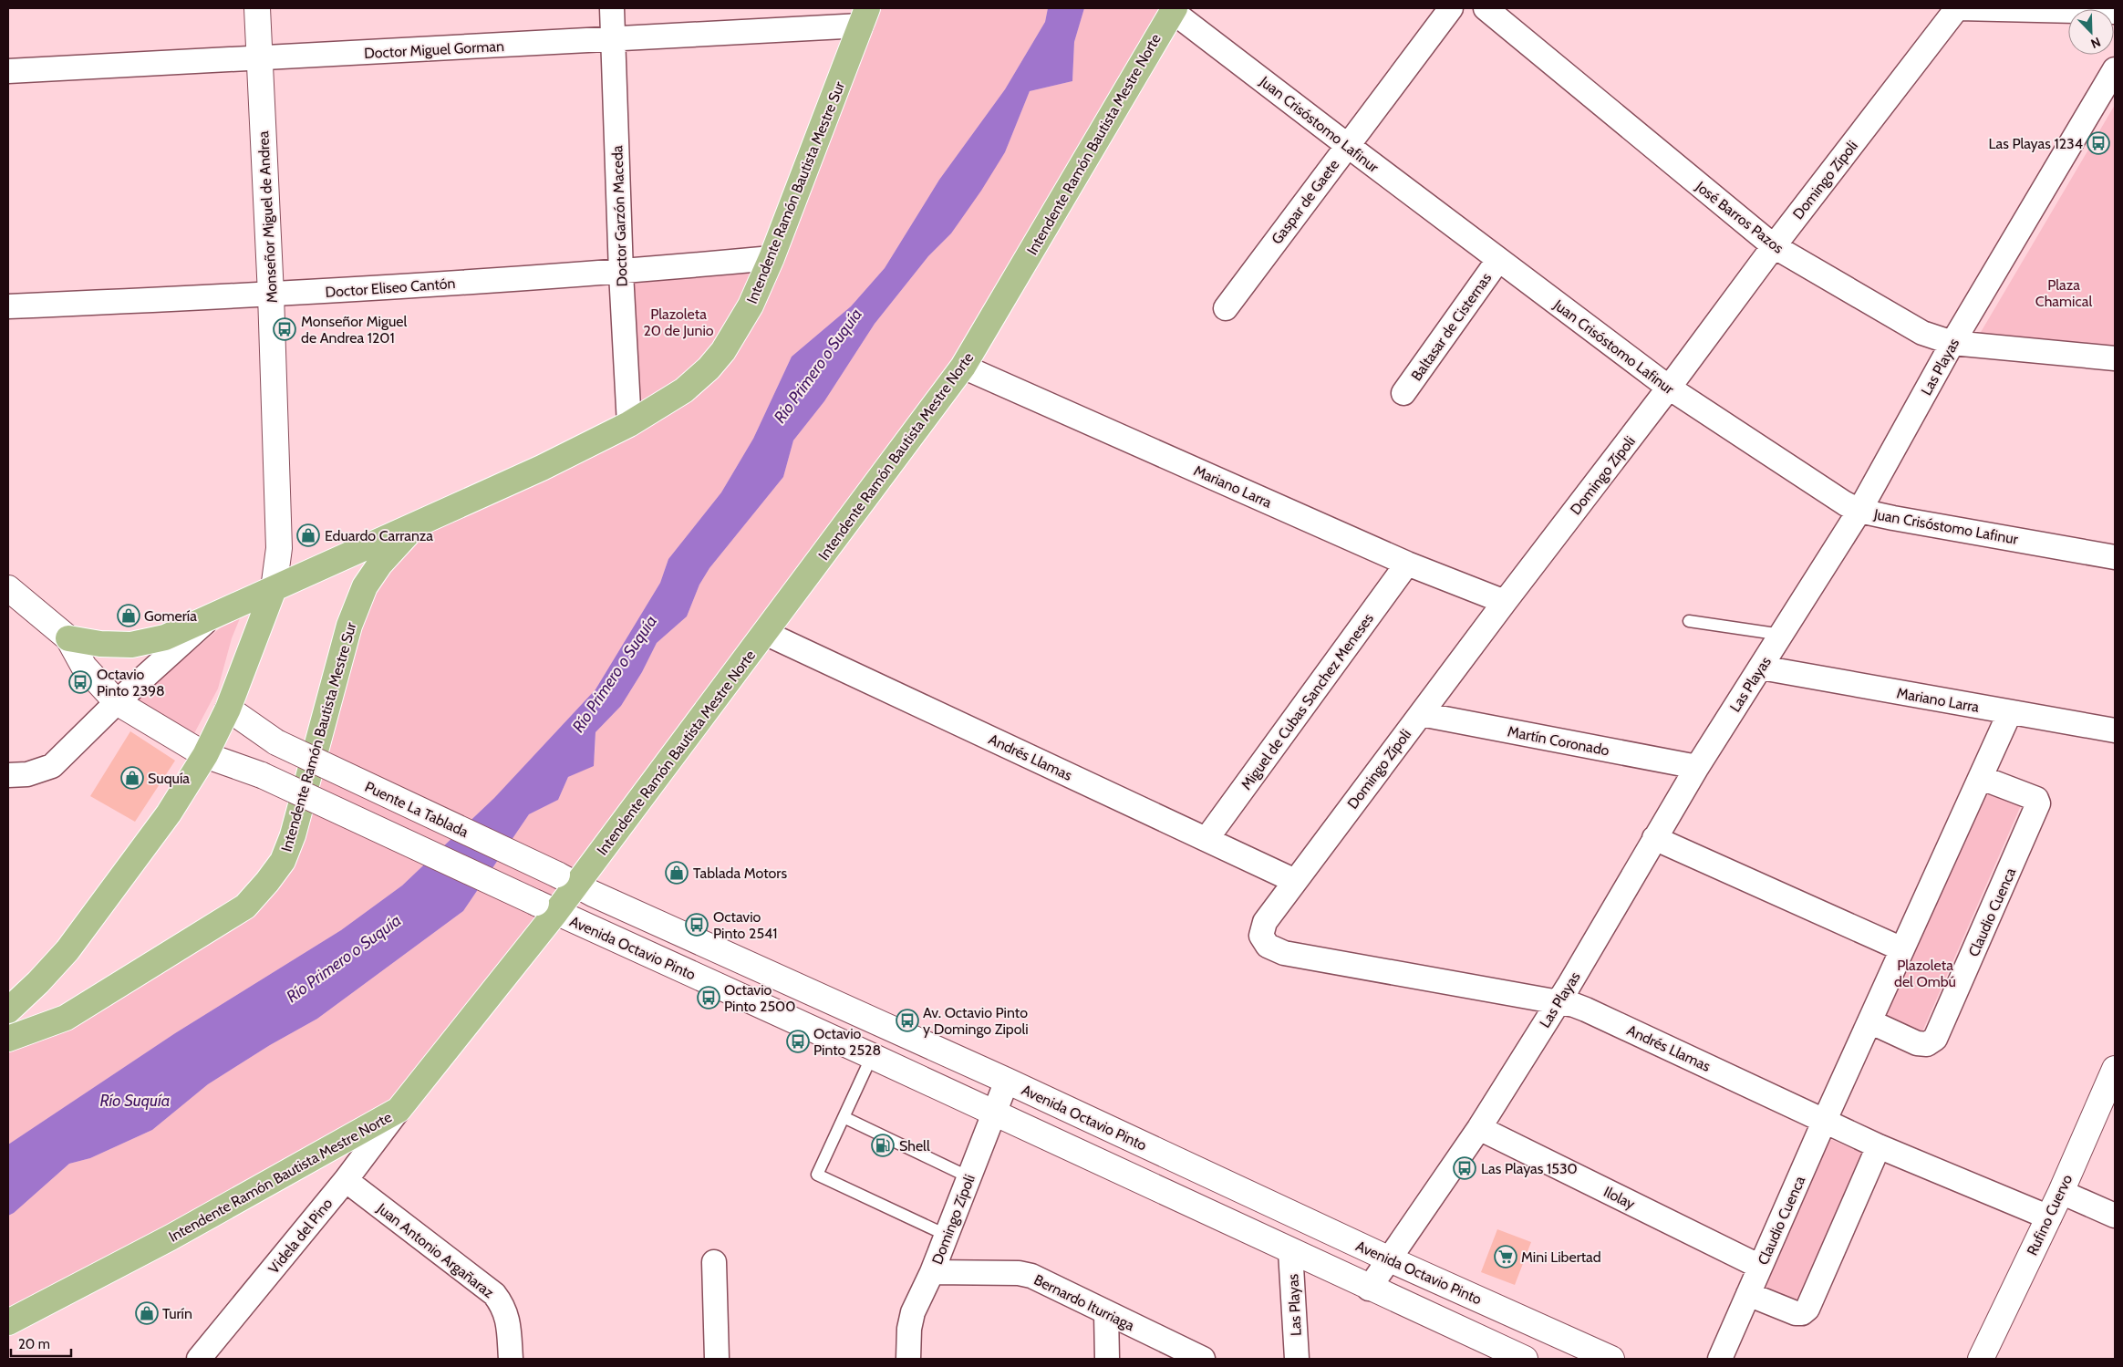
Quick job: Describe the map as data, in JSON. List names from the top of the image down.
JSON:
{
  "streets": {
    "main road": [
      "Intendente Ramón Bautista Mestre Norte",
      "Intendente Ramón Bautista Mestre Sur",
      "Monseñor Miguel de Andrea",
      "Puente La Tablada",
      "Avenida Octavio Pinto",
      "Rufino Cuervo"
    ],
    "street": [
      "Doctor Miguel Gorman",
      "Juan Crisóstomo Lafinur",
      "Domingo Zípoli",
      "Gaspar de Gaete",
      "Doctor Garzón Maceda",
      "José Barros Pazos",
      "Doctor Eliseo Cantón",
      "Baltasar de Cisternas",
      "Las Playas",
      "Mariano Larra",
      "Miguel de Cubas Sanchez Meneses",
      "Martín Coronado",
      "Andrés Llamas",
      "Claudio Cuenca",
      "Ilolay",
      "Videla del Pino",
      "Juan Antonio Argañaraz",
      "Bernardo Iturriaga"
    ]
  },
  "crossings": [
    ["Doctor Miguel Gorman", "Intendente Ramón Bautista Mestre Sur"],
    ["Doctor Miguel Gorman", "Doctor Garzón Maceda"],
    ["Doctor Miguel Gorman", "Monseñor Miguel de Andrea"],
    ["Juan Crisóstomo Lafinur", "Intendente Ramón Bautista Mestre Norte"],
    ["Juan Crisóstomo Lafinur", "Domingo Zípoli"],
    ["Juan Crisóstomo Lafinur", "Gaspar de Gaete"],
    ["Juan Crisóstomo Lafinur", "Baltasar de Cisternas"],
    ["Juan Crisóstomo Lafinur", "Las Playas"],
    ["Intendente Ramón Bautista Mestre Norte", "Mariano Larra"],
    ["Intendente Ramón Bautista Mestre Norte", "Andrés Llamas"],
    ["Intendente Ramón Bautista Mestre Norte", "Puente La Tablada"],
    ["Intendente Ramón Bautista Mestre Norte", "Avenida Octavio Pinto"],
    ["Intendente Ramón Bautista Mestre Norte", "Videla del Pino"],
    ["Domingo Zípoli", "José Barros Pazos"],
    ["Domingo Zípoli", "Mariano Larra"],
    ["Domingo Zípoli", "Martín Coronado"],
    ["Domingo Zípoli", "Andrés Llamas"],
    ["Domingo Zípoli", "Avenida Octavio Pinto"],
    ["Domingo Zípoli", "Bernardo Iturriaga"],
    ["Intendente Ramón Bautista Mestre Sur", "Doctor Garzón Maceda"],
    ["Intendente Ramón Bautista Mestre Sur", "Monseñor Miguel de Andrea"],
    ["Intendente Ramón Bautista Mestre Sur", "Doctor Eliseo Cantón"],
    ["Doctor Garzón Maceda", "Doctor Eliseo Cantón"],
    ["Monseñor Miguel de Andrea", "Doctor Eliseo Cantón"],
    ["José Barros Pazos", "Las Playas"],
    ["Las Playas", "Mariano Larra"],
    ["Las Playas", "Martín Coronado"],
    ["Las Playas", "Andrés Llamas"],
    ["Las Playas", "Avenida Octavio Pinto"],
    ["Las Playas", "Ilolay"],
    ["Mariano Larra", "Miguel de Cubas Sanchez Meneses"],
    ["Mariano Larra", "Claudio Cuenca"],
    ["Miguel de Cubas Sanchez Meneses", "Andrés Llamas"],
    ["Andrés Llamas", "Claudio Cuenca"],
    ["Andrés Llamas", "Rufino Cuervo"],
    ["Puente La Tablada", "Avenida Octavio Pinto"],
    ["Claudio Cuenca", "Ilolay"],
    ["Videla del Pino", "Juan Antonio Argañaraz"]
  ],
  "water": ["Río Primero o Suquía", "Río Suquía"],
  "parks": ["Plaza Chamical", "Plazoleta 20 de Junio", "Plazoleta del Ombú"],
  "places": {
    "bus stop": [
      "Las Playas 1234",
      "Monseñor Miguel de Andrea 1201",
      "Octavio Pinto 2398",
      "Octavio Pinto 2541",
      "Octavio Pinto 2500",
      "Av. Octavio Pinto y Domingo Zipoli",
      "Octavio Pinto 2528",
      "Las Playas 1530"
    ],
    "shop": [
      "Eduardo Carranza",
      "Gomería",
      "Suquía",
      "Tablada Motors",
      "Turín"
    ],
    "fuel station": ["Shell"],
    "supermarket": ["Mini Libertad"]
  },
  "scale_bar": "20 m",
  "north": "bottom right"
}
